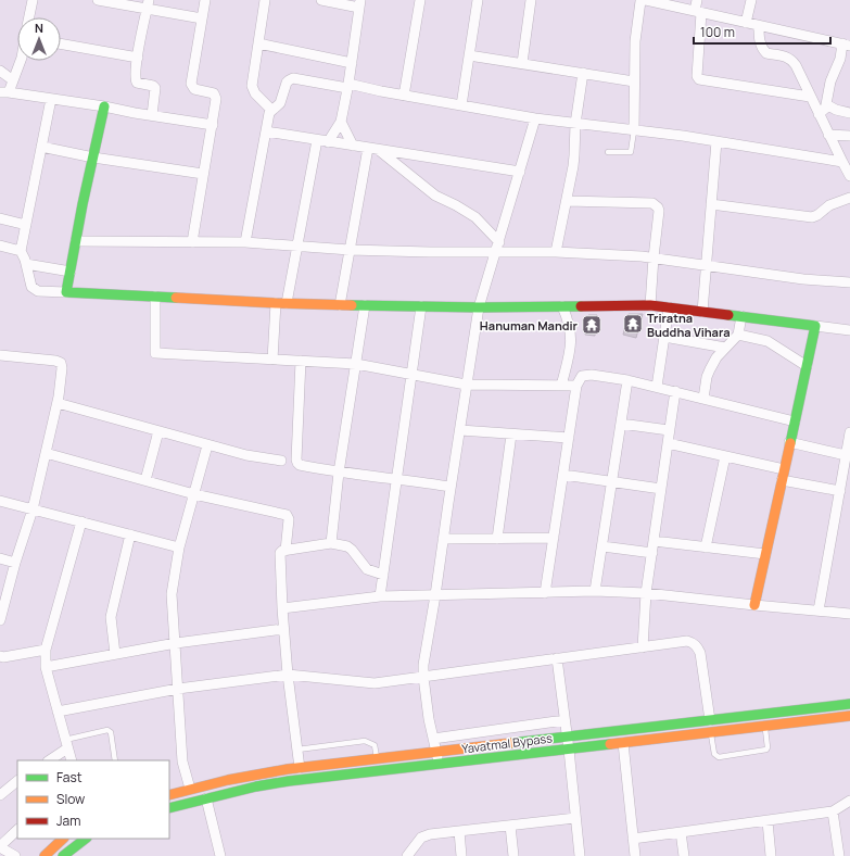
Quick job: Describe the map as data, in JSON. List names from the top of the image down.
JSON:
{
  "streets": {
    "main road": ["Yavatmal Bypass"]
  },
  "places": {
    "temple": ["Triratna Buddha Vihara", "Hanuman Mandir"]
  },
  "legend": ["Fast", "Slow", "Jam"],
  "scale_bar": "100 m",
  "north": "top"
}
